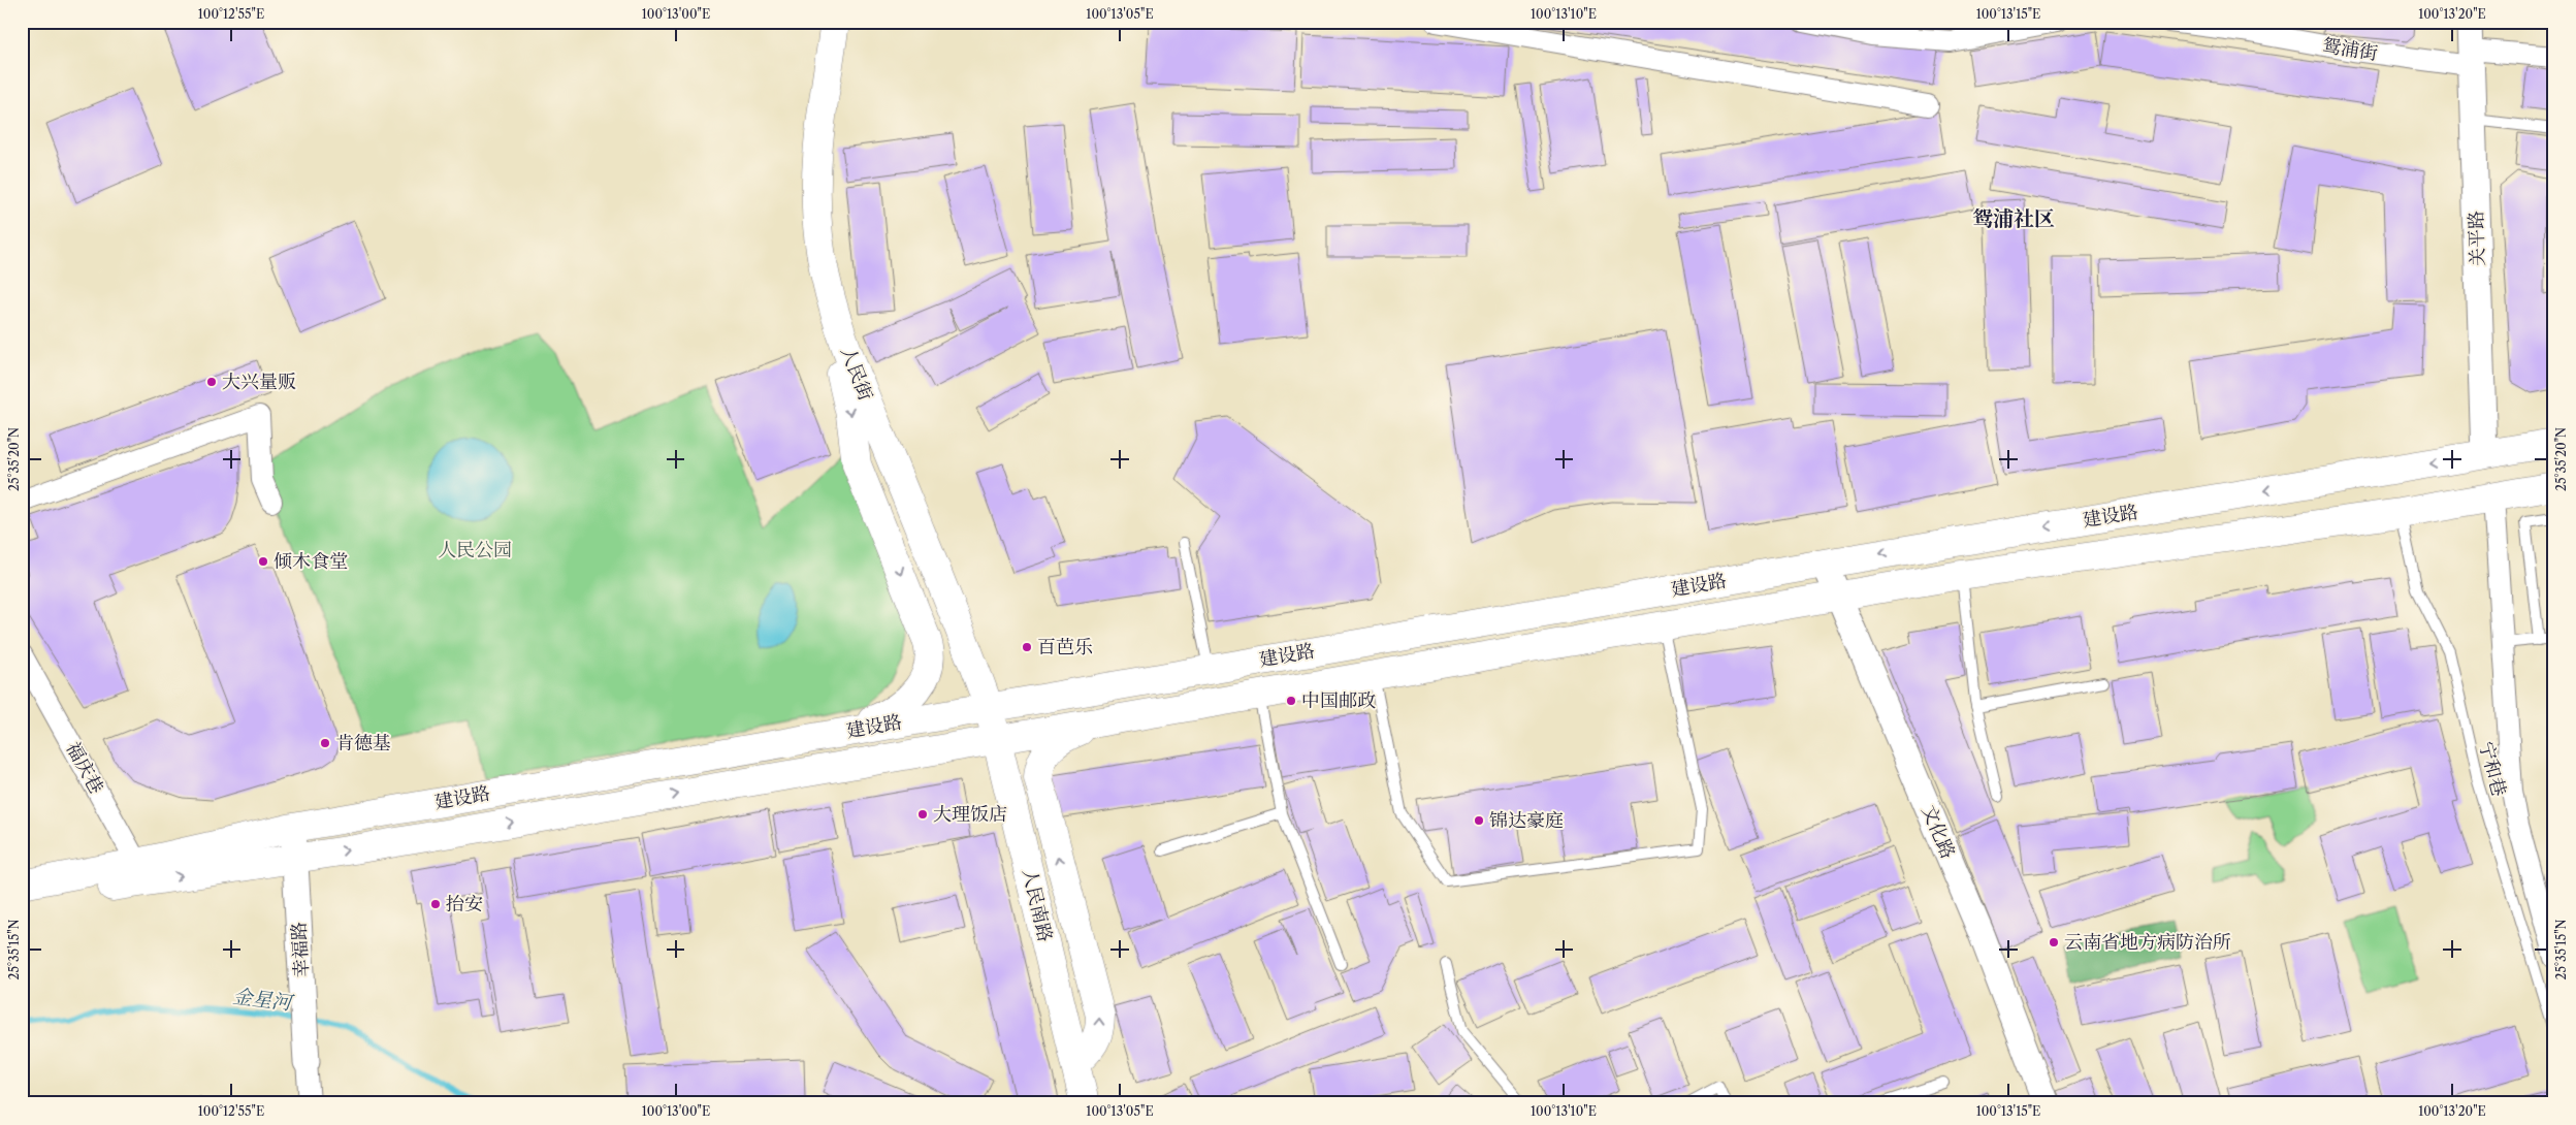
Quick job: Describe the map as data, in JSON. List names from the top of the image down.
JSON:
{
  "streets": {
    "main road": ["人民街", "建设路", "人民南路"],
    "street": [
      "鸳浦街",
      "关平路",
      "福庆巷",
      "文化路",
      "幸福路"
    ],
    "lane": ["宁和巷"]
  },
  "crossings": [
    ["鸳浦街", "关平路"],
    ["关平路", "建设路"],
    ["人民街", "建设路"],
    ["人民街", "人民南路"],
    ["建设路", "福庆巷"],
    ["建设路", "宁和巷"],
    ["建设路", "文化路"],
    ["建设路", "人民南路"],
    ["建设路", "幸福路"]
  ],
  "districts": ["鸳浦社区"],
  "water": ["金星河"],
  "parks": ["人民公园"],
  "places": [
    "大兴量贩",
    "倾木食堂",
    "百芭乐",
    "中国邮政",
    "肯德基",
    "大理饭店",
    "锦达豪庭",
    "抬安",
    "云南省地方病防治所"
  ],
  "coordinates": [
    "100°12'55\"E",
    "100°13'00\"E",
    "100°13'05\"E",
    "100°13'10\"E",
    "100°13'15\"E",
    "100°13'20\"E",
    "25°35'20\"N",
    "25°35'15\"N"
  ]
}
